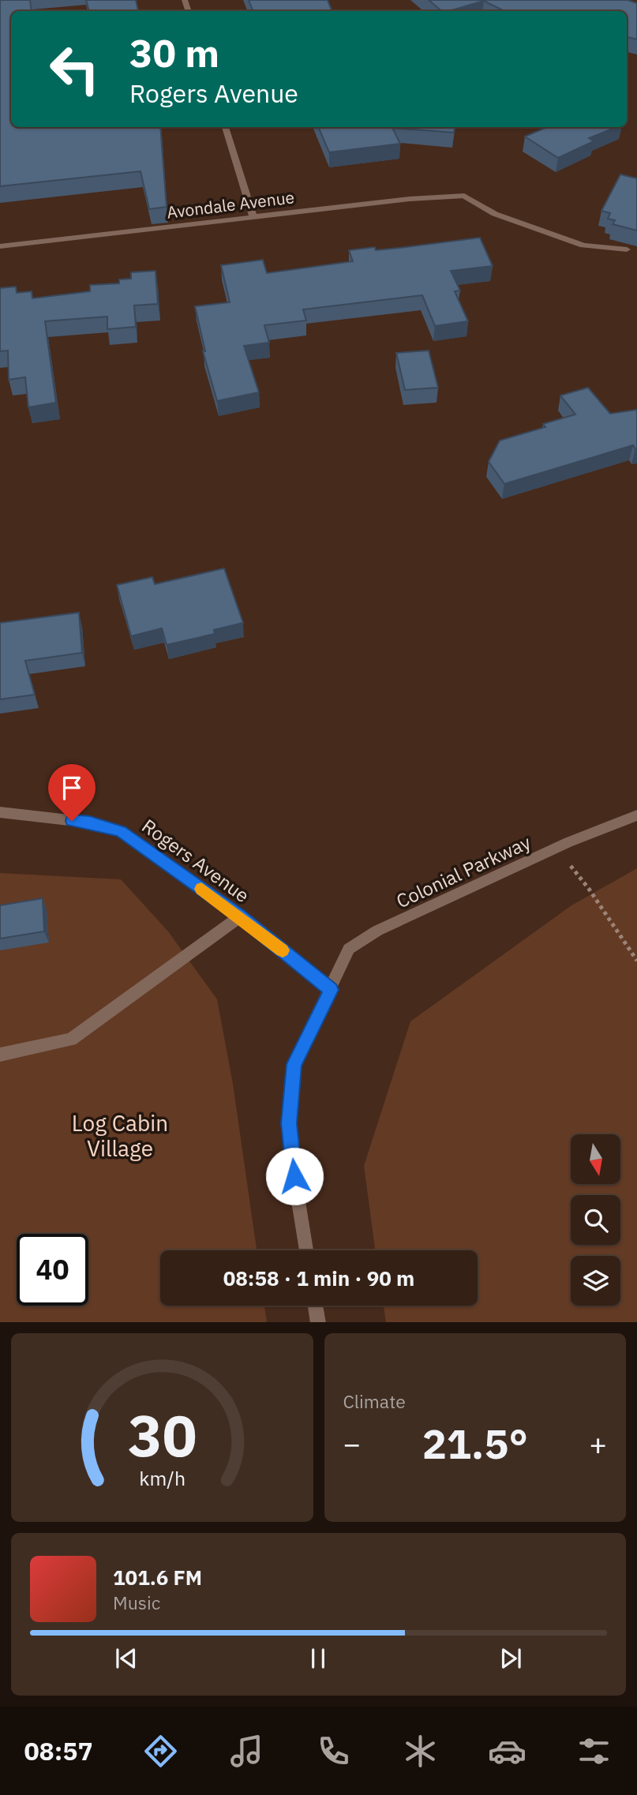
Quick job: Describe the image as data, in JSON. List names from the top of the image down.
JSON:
{
  "streets": {
    "street": ["Avondale Avenue", "Rogers Avenue", "Colonial Parkway"]
  },
  "crossings": [
    ["Rogers Avenue", "Colonial Parkway"]
  ],
  "parks": ["Log Cabin Village"],
  "north": "bottom",
  "page": {
    "turn": ["30 m", "Rogers Avenue"],
    "limit": "40",
    "trip": "08:58 · 1 min · 90 m",
    "tile": "Climate",
    "heat": ["−", "21.5°", "+"],
    "song": ["101.6 FM", "Music"],
    "tabs": "08:57",
    "gauge": ["30", "km/h"]
  }
}
